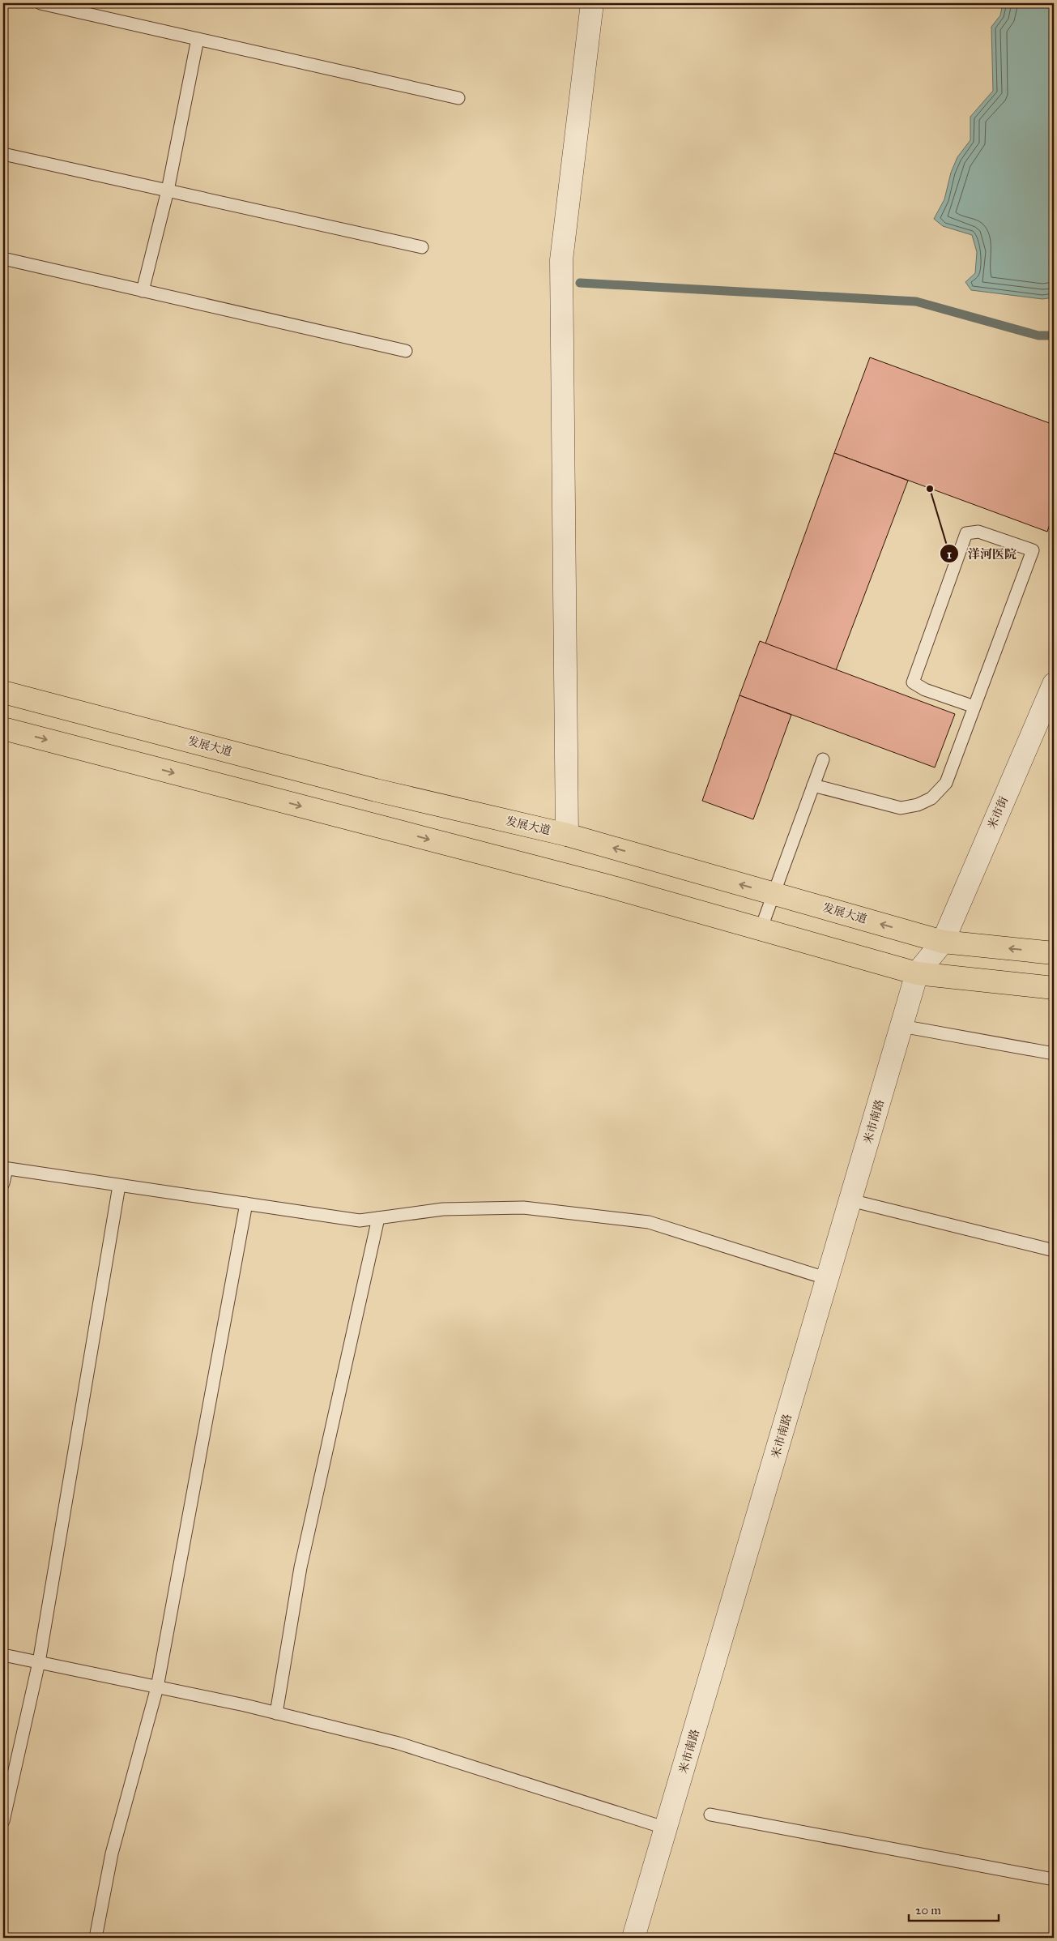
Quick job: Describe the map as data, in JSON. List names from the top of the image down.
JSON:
{
  "streets": {
    "main road": ["发展大道"],
    "street": ["米市街", "米市南路"]
  },
  "crossings": [
    ["发展大道", "米市街"],
    ["发展大道", "米市南路"],
    ["米市街", "米市南路"]
  ],
  "places": ["洋河医院"],
  "scale_bar": "20 m"
}
